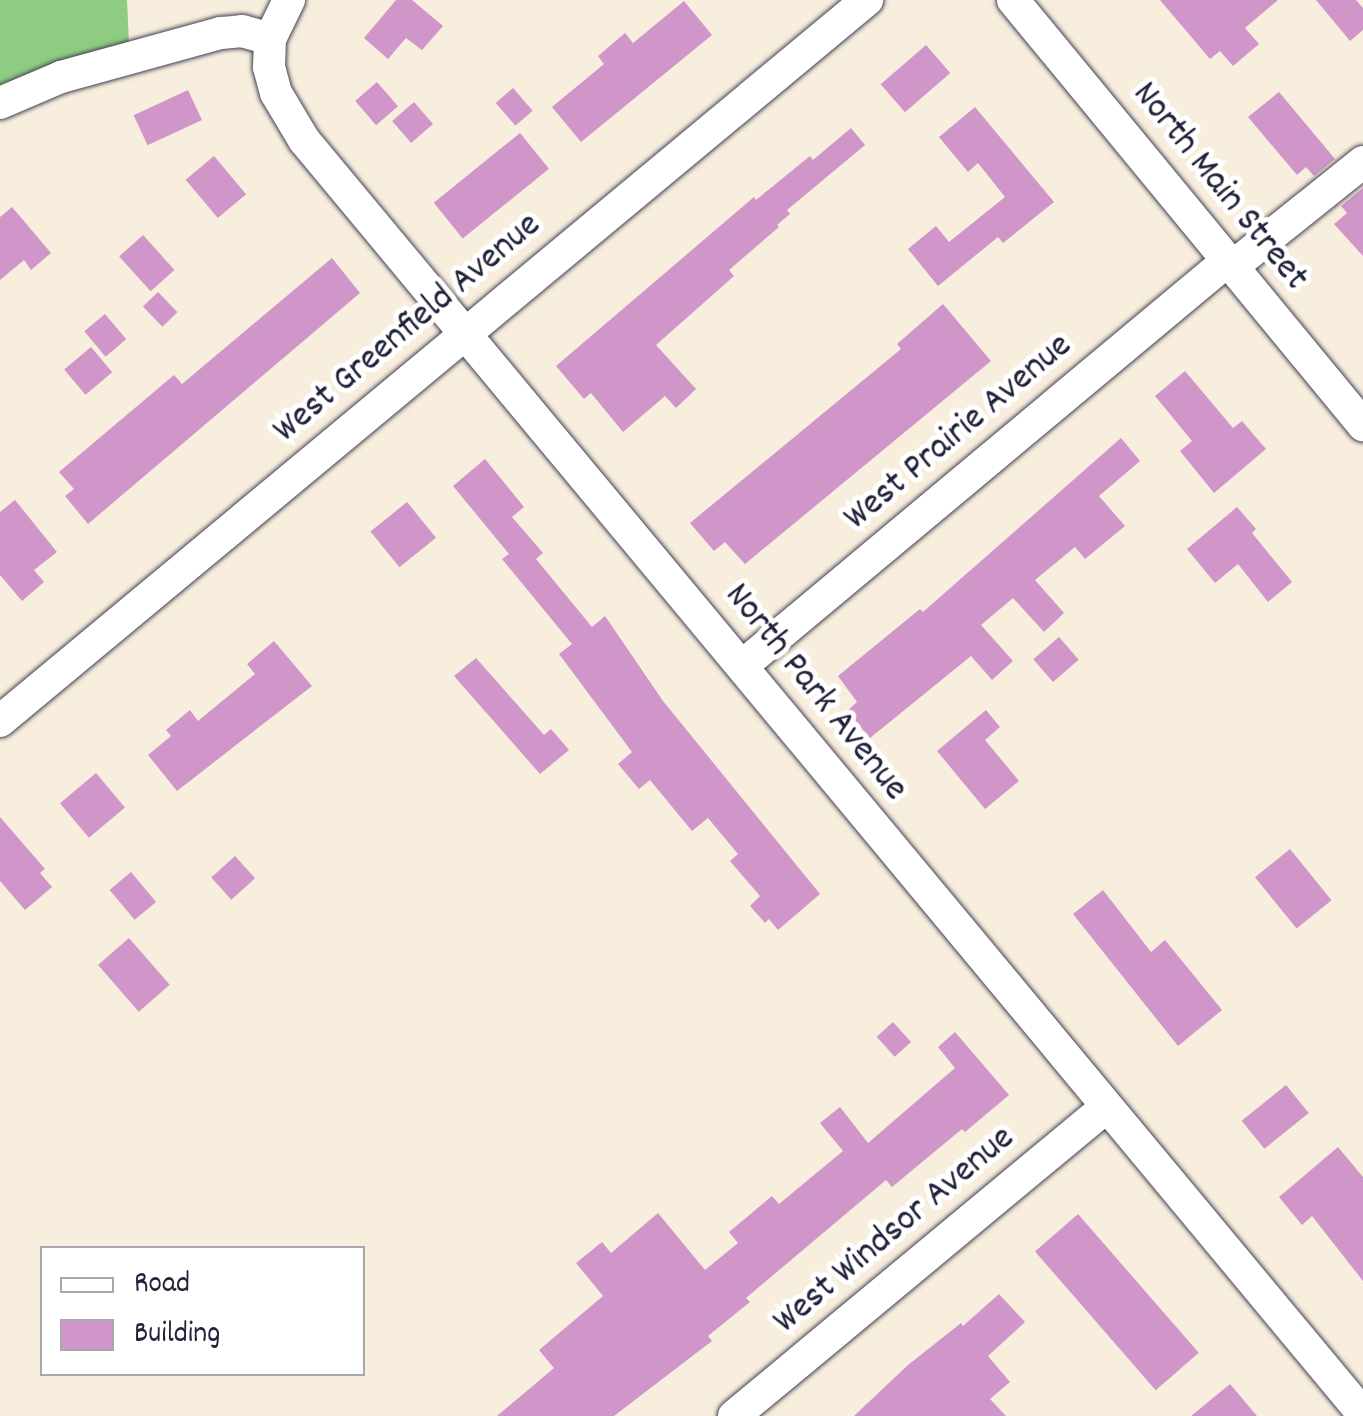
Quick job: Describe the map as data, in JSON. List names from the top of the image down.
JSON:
{
  "streets": {
    "street": [
      "North Main Street",
      "West Greenfield Avenue",
      "West Prairie Avenue",
      "North Park Avenue",
      "West Windsor Avenue"
    ]
  },
  "crossings": [
    ["North Main Street", "West Prairie Avenue"],
    ["West Greenfield Avenue", "North Park Avenue"],
    ["West Prairie Avenue", "North Park Avenue"],
    ["North Park Avenue", "West Windsor Avenue"]
  ],
  "legend": ["Road", "Building"]
}
